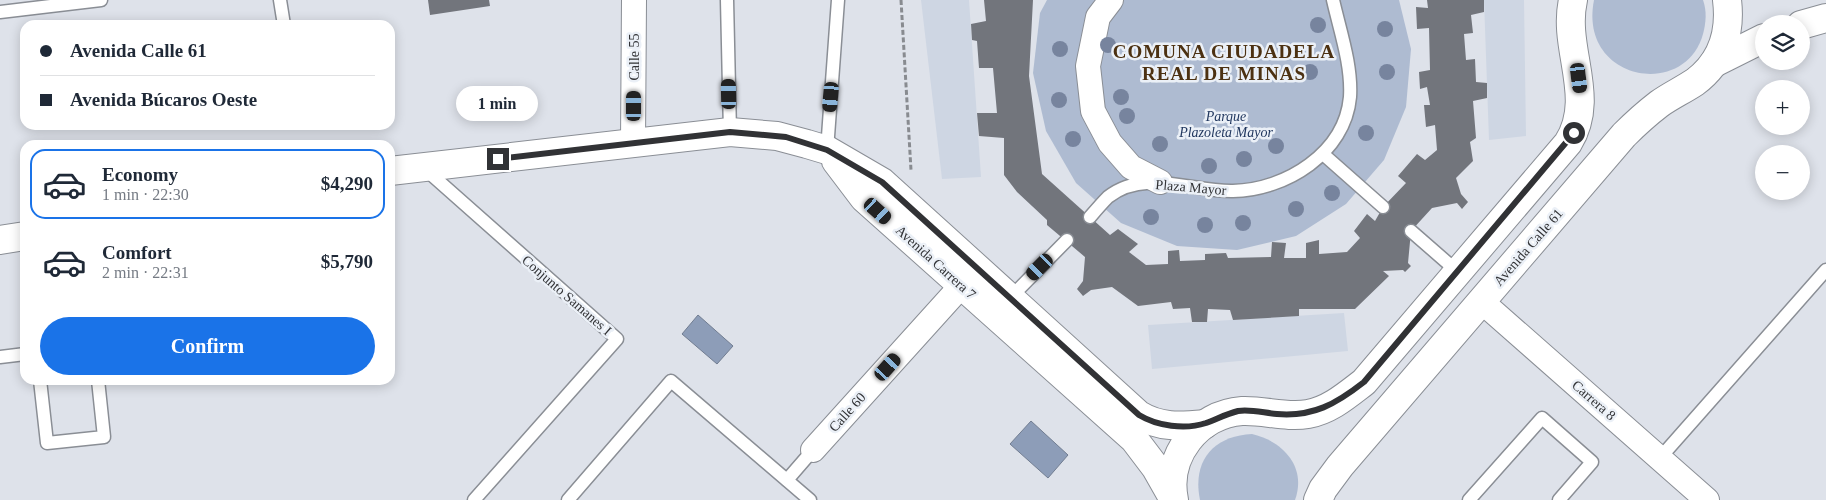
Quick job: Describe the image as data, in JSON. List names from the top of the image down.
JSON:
{
  "streets": {
    "main road": ["Avenida Calle 61", "Avenida Carrera 7"],
    "street": ["Calle 55", "Carrera 8", "Calle 60"],
    "lane": ["Plaza Mayor", "Conjunto Samanes I"]
  },
  "crossings": [
    ["Avenida Calle 61", "Carrera 8"],
    ["Avenida Carrera 7", "Calle 60"]
  ],
  "districts": ["COMUNA CIUDADELA REAL DE MINAS"],
  "parks": ["Parque Plazoleta Mayor"],
  "page": {
    "map_buttons": ["+", "−"],
    "banner": ["Avenida Calle 61", "Avenida Búcaros Oeste"],
    "bubble": "1 min",
    "list": [
      {
        "name": "Economy",
        "note": "1 min · 22:30",
        "value": "$4,290"
      },
      {
        "name": "Comfort",
        "note": "2 min · 22:31",
        "value": "$5,790"
      }
    ],
    "buttons": "Confirm"
  }
}
